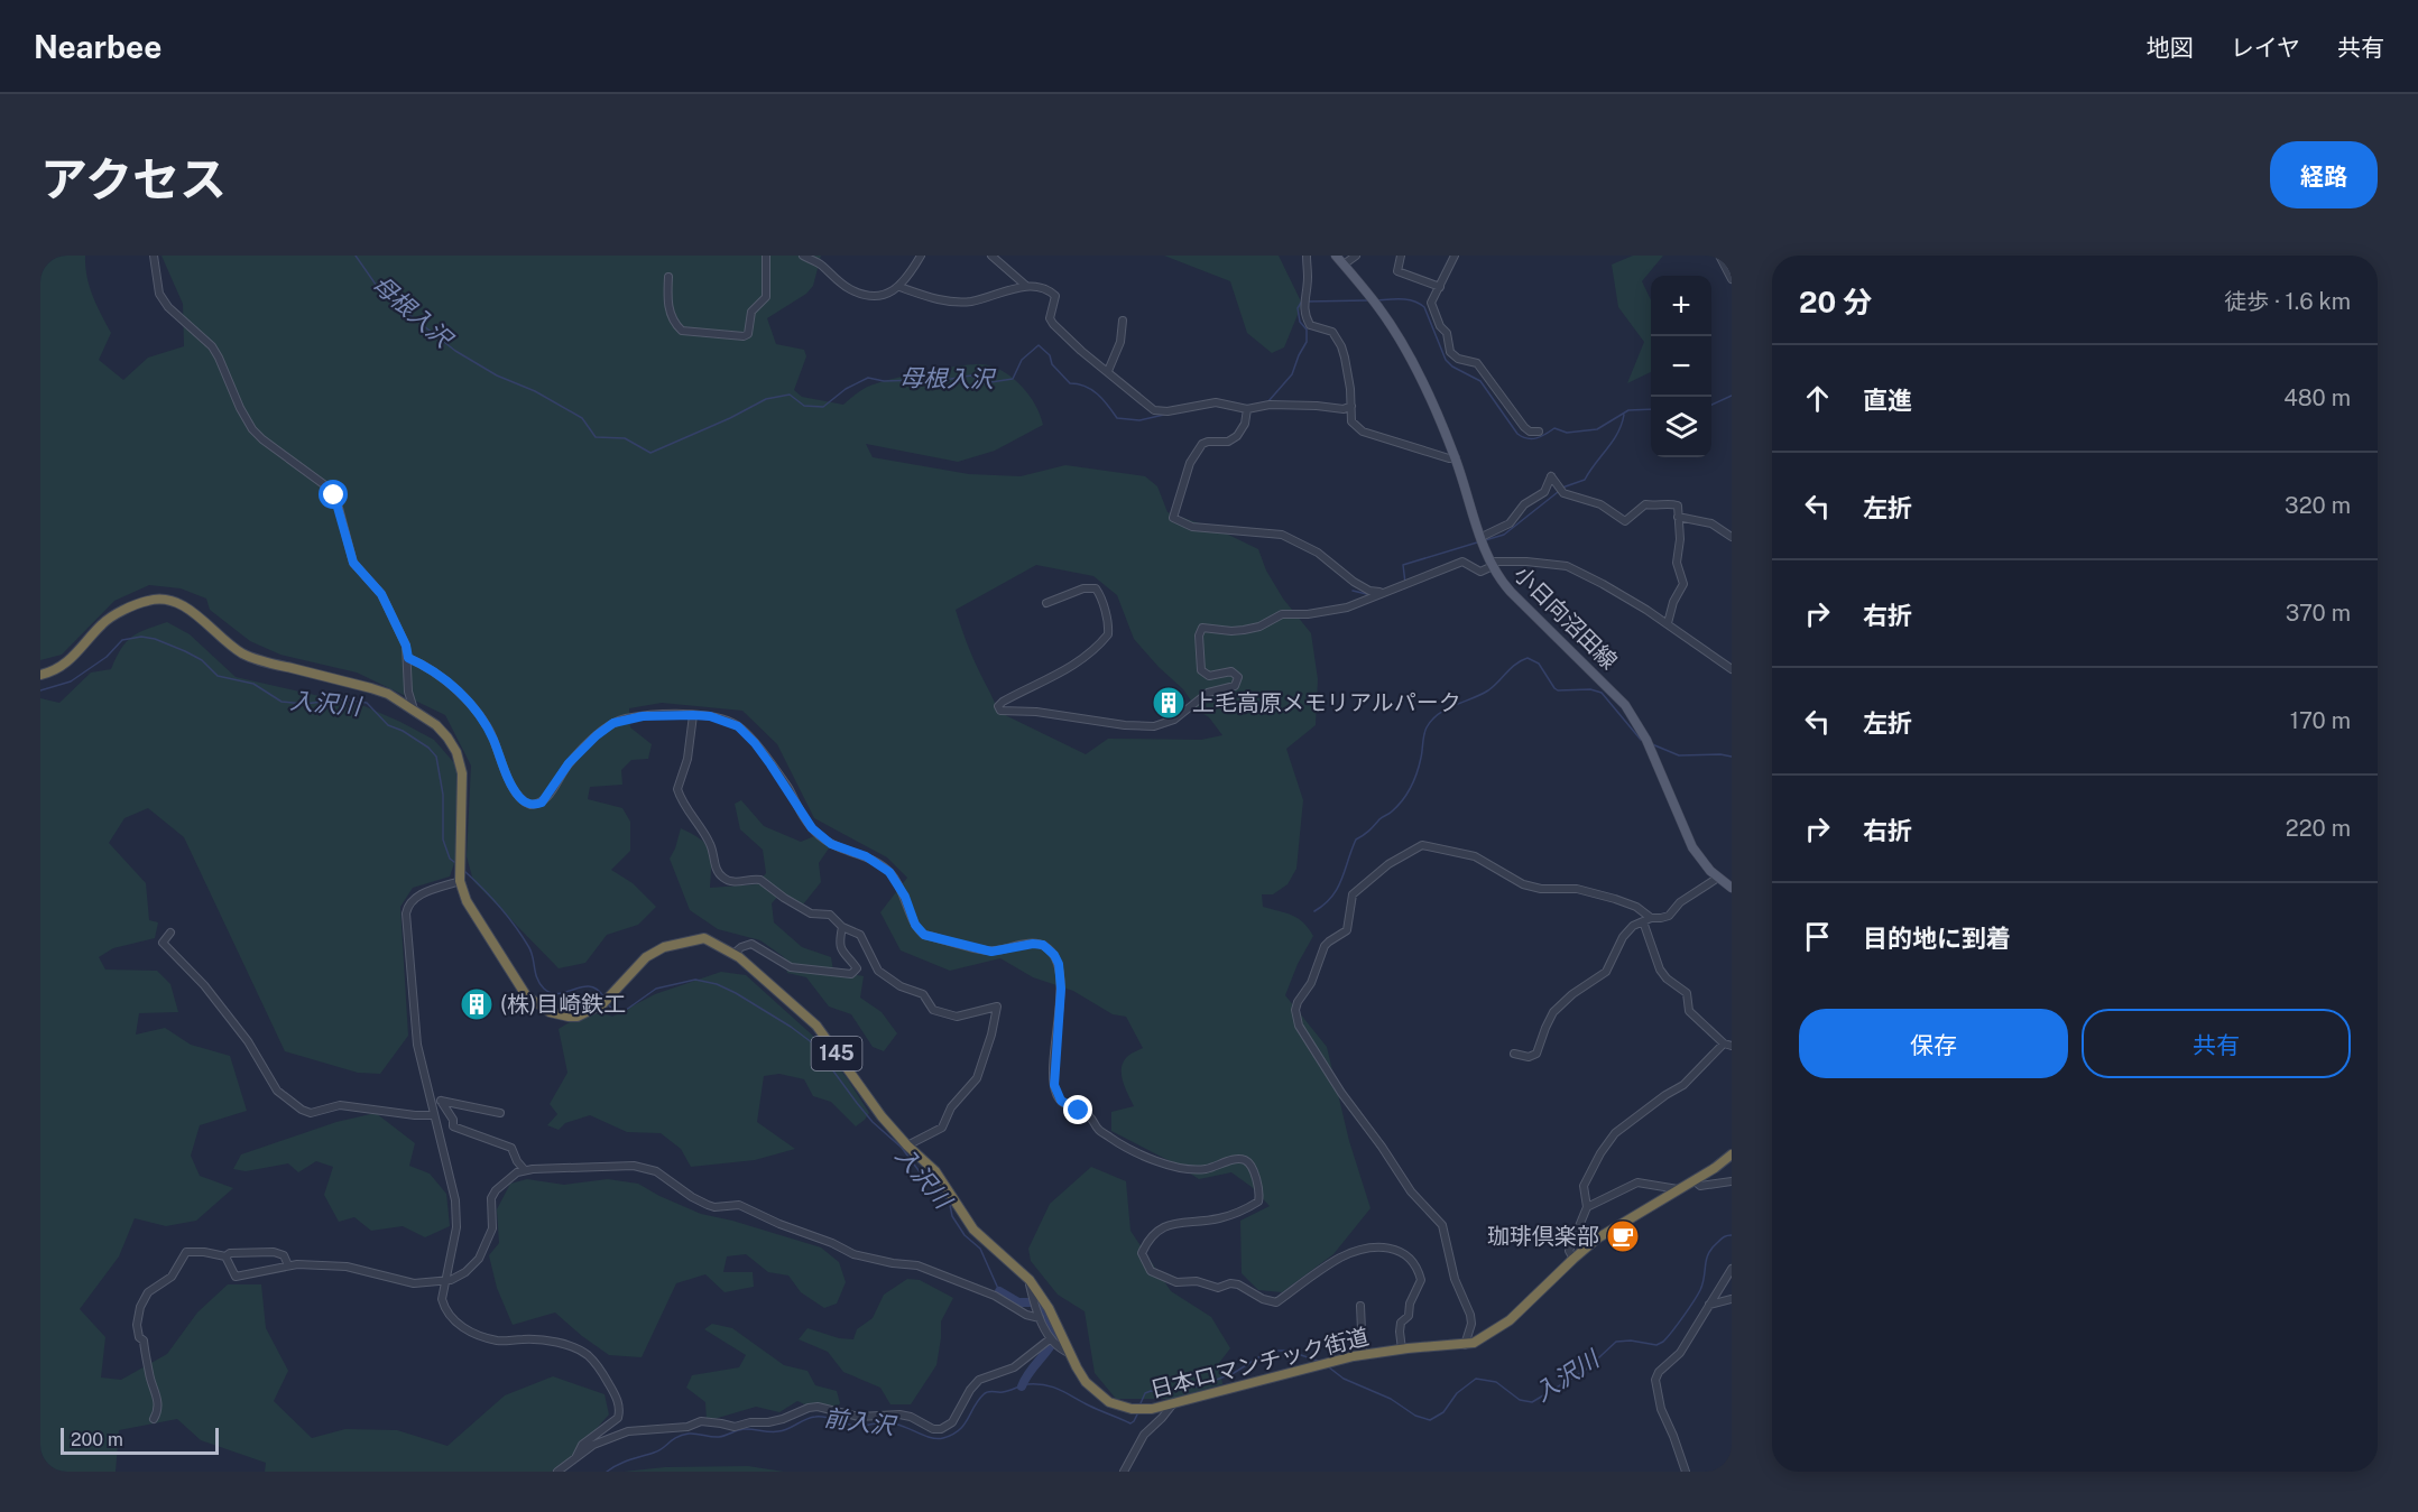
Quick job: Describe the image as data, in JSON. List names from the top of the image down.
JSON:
{
  "streets": {
    "highway": ["145", "日本ロマンチック街道"],
    "main road": ["小日向沼田線"]
  },
  "water": ["母根入沢", "入沢川", "前入沢"],
  "places": {
    "building": ["上毛高原メモリアルパーク", "(株)目崎鉄工"],
    "cafe": ["珈琲倶楽部"]
  },
  "scale_bar": "200 m",
  "page": {
    "header": "Nearbee",
    "nav": ["地図", "レイヤ", "共有"],
    "title": "アクセス",
    "buttons": [
      "経路",
      ["保存", "共有"]
    ],
    "heading": ["20 分", "徒歩 · 1.6 km"],
    "map_buttons": ["+", "−"],
    "list": [
      ["直進", "480 m"],
      ["左折", "320 m"],
      ["右折", "370 m"],
      ["左折", "170 m"],
      ["右折", "220 m"],
      "目的地に到着"
    ],
    "scale": "200 m"
  }
}
